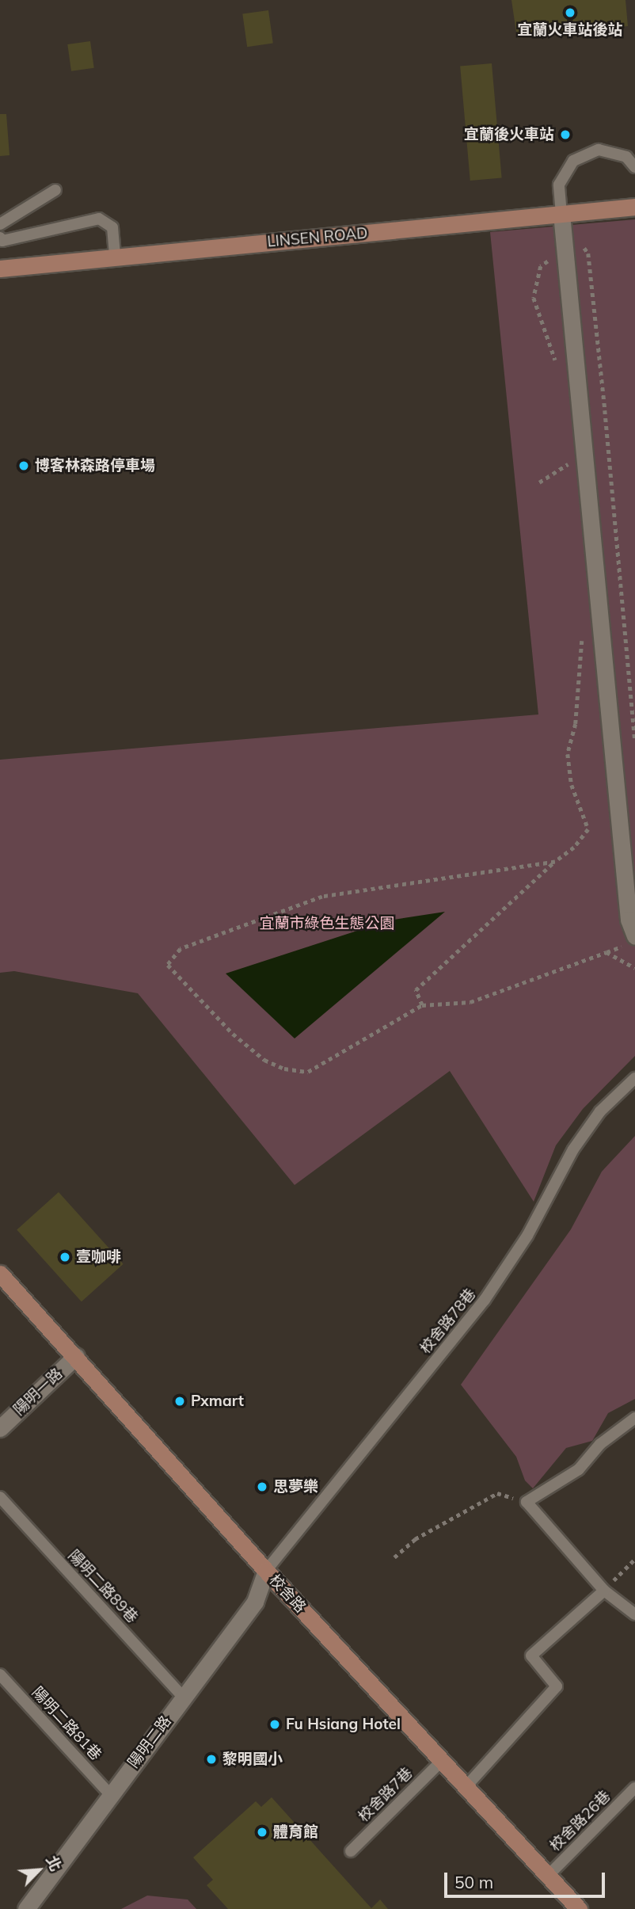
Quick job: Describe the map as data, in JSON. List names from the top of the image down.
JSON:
{
  "streets": {
    "street": [
      "LINSEN ROAD",
      "陽明一路",
      "校舍路",
      "陽明二路"
    ],
    "lane": [
      "校舍路78巷",
      "陽明二路89巷",
      "陽明二路81巷",
      "校舍路7巷",
      "校舍路26巷"
    ]
  },
  "crossings": [
    ["校舍路78巷", "校舍路"],
    ["校舍路78巷", "陽明二路"],
    ["陽明一路", "校舍路"],
    ["陽明二路89巷", "陽明二路"],
    ["校舍路", "陽明二路"],
    ["校舍路", "校舍路7巷"],
    ["校舍路", "校舍路26巷"],
    ["陽明二路81巷", "陽明二路"]
  ],
  "parks": ["宜蘭市綠色生態公園"],
  "places": [
    "宜蘭火車站後站",
    "宜蘭後火車站",
    "博客林森路停車場",
    "壹咖啡",
    "Pxmart",
    "思夢樂",
    "Fu Hsiang Hotel",
    "黎明國小",
    "體育館"
  ],
  "scale_bar": "50 m",
  "north": "top right"
}
